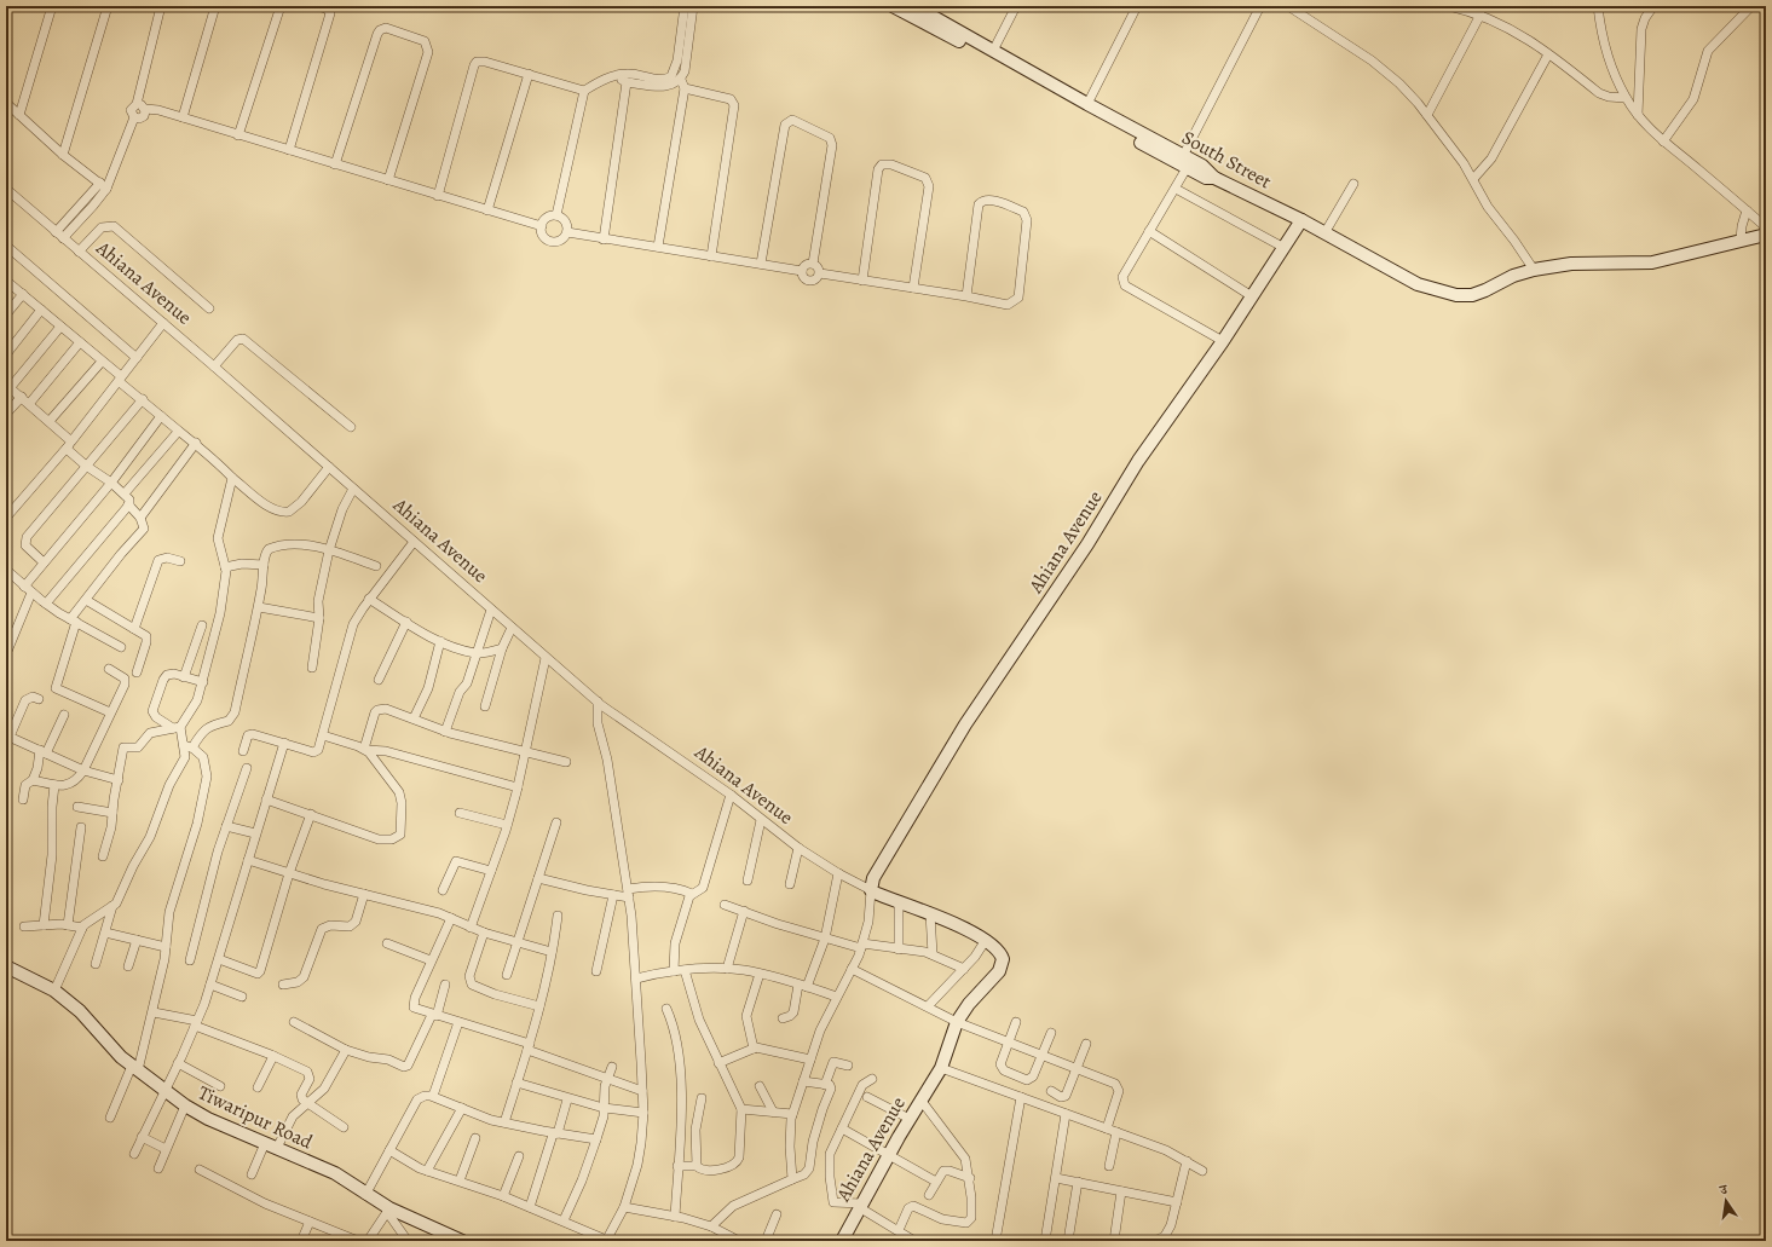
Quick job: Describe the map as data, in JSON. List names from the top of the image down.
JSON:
{
  "streets": {
    "street": ["South Street", "Ahiana Avenue", "Tiwaripur Road"]
  },
  "crossings": [
    ["South Street", "Ahiana Avenue"]
  ],
  "north": "top"
}
